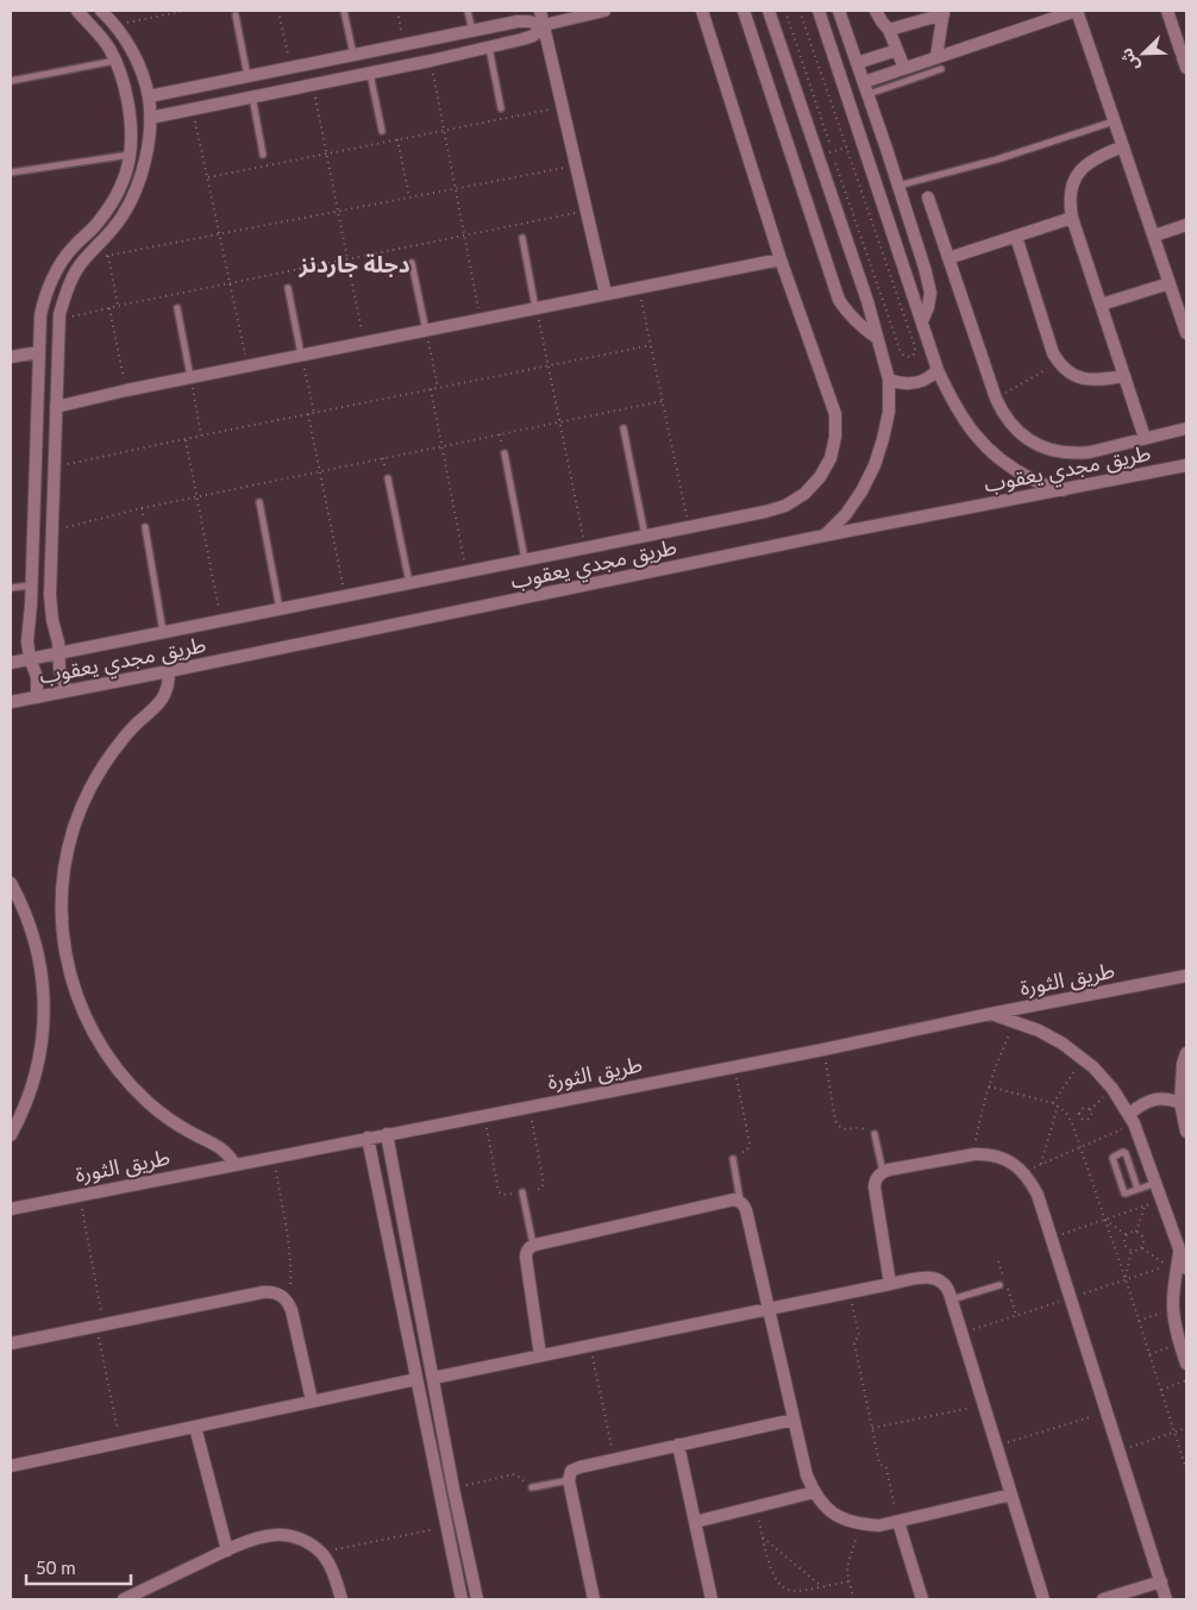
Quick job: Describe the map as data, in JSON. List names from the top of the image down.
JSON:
{
  "streets": {
    "street": ["طريق مجدي يعقوب", "طريق الثورة"]
  },
  "districts": ["دجلة جاردنز"],
  "scale_bar": "50 m",
  "north": "bottom left"
}
